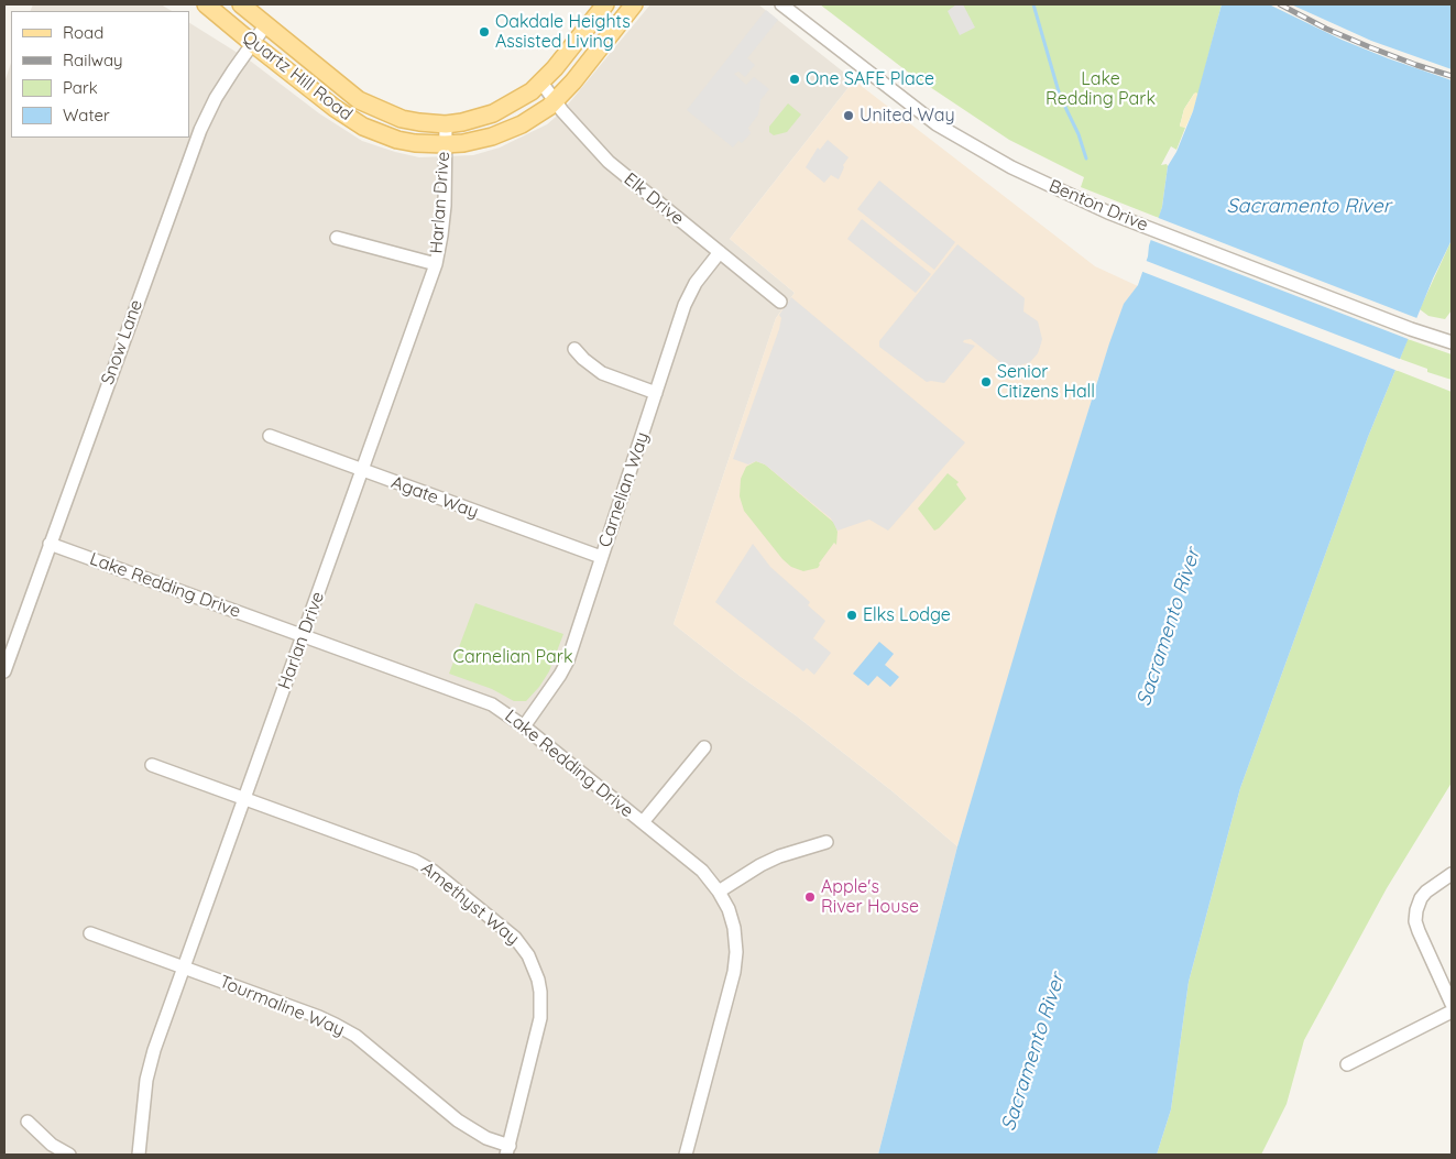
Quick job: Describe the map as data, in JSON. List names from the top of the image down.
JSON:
{
  "streets": {
    "main road": ["Quartz Hill Road"],
    "street": [
      "Elk Drive",
      "Harlan Drive",
      "Benton Drive",
      "Snow Lane",
      "Carnelian Way",
      "Agate Way",
      "Lake Redding Drive",
      "Amethyst Way",
      "Tourmaline Way"
    ]
  },
  "crossings": [
    ["Quartz Hill Road", "Elk Drive"],
    ["Quartz Hill Road", "Harlan Drive"],
    ["Quartz Hill Road", "Snow Lane"],
    ["Elk Drive", "Carnelian Way"],
    ["Harlan Drive", "Agate Way"],
    ["Harlan Drive", "Lake Redding Drive"],
    ["Harlan Drive", "Amethyst Way"],
    ["Harlan Drive", "Tourmaline Way"],
    ["Snow Lane", "Lake Redding Drive"],
    ["Carnelian Way", "Agate Way"],
    ["Carnelian Way", "Lake Redding Drive"],
    ["Amethyst Way", "Tourmaline Way"]
  ],
  "water": ["Sacramento River"],
  "parks": ["Lake Redding Park", "Carnelian Park"],
  "places": [
    "Oakdale Heights Assisted Living",
    "One SAFE Place",
    "United Way",
    "Senior Citizens Hall",
    "Elks Lodge",
    "Apple's River House"
  ],
  "legend": [
    "Road",
    "Railway",
    "Park",
    "Water"
  ]
}
